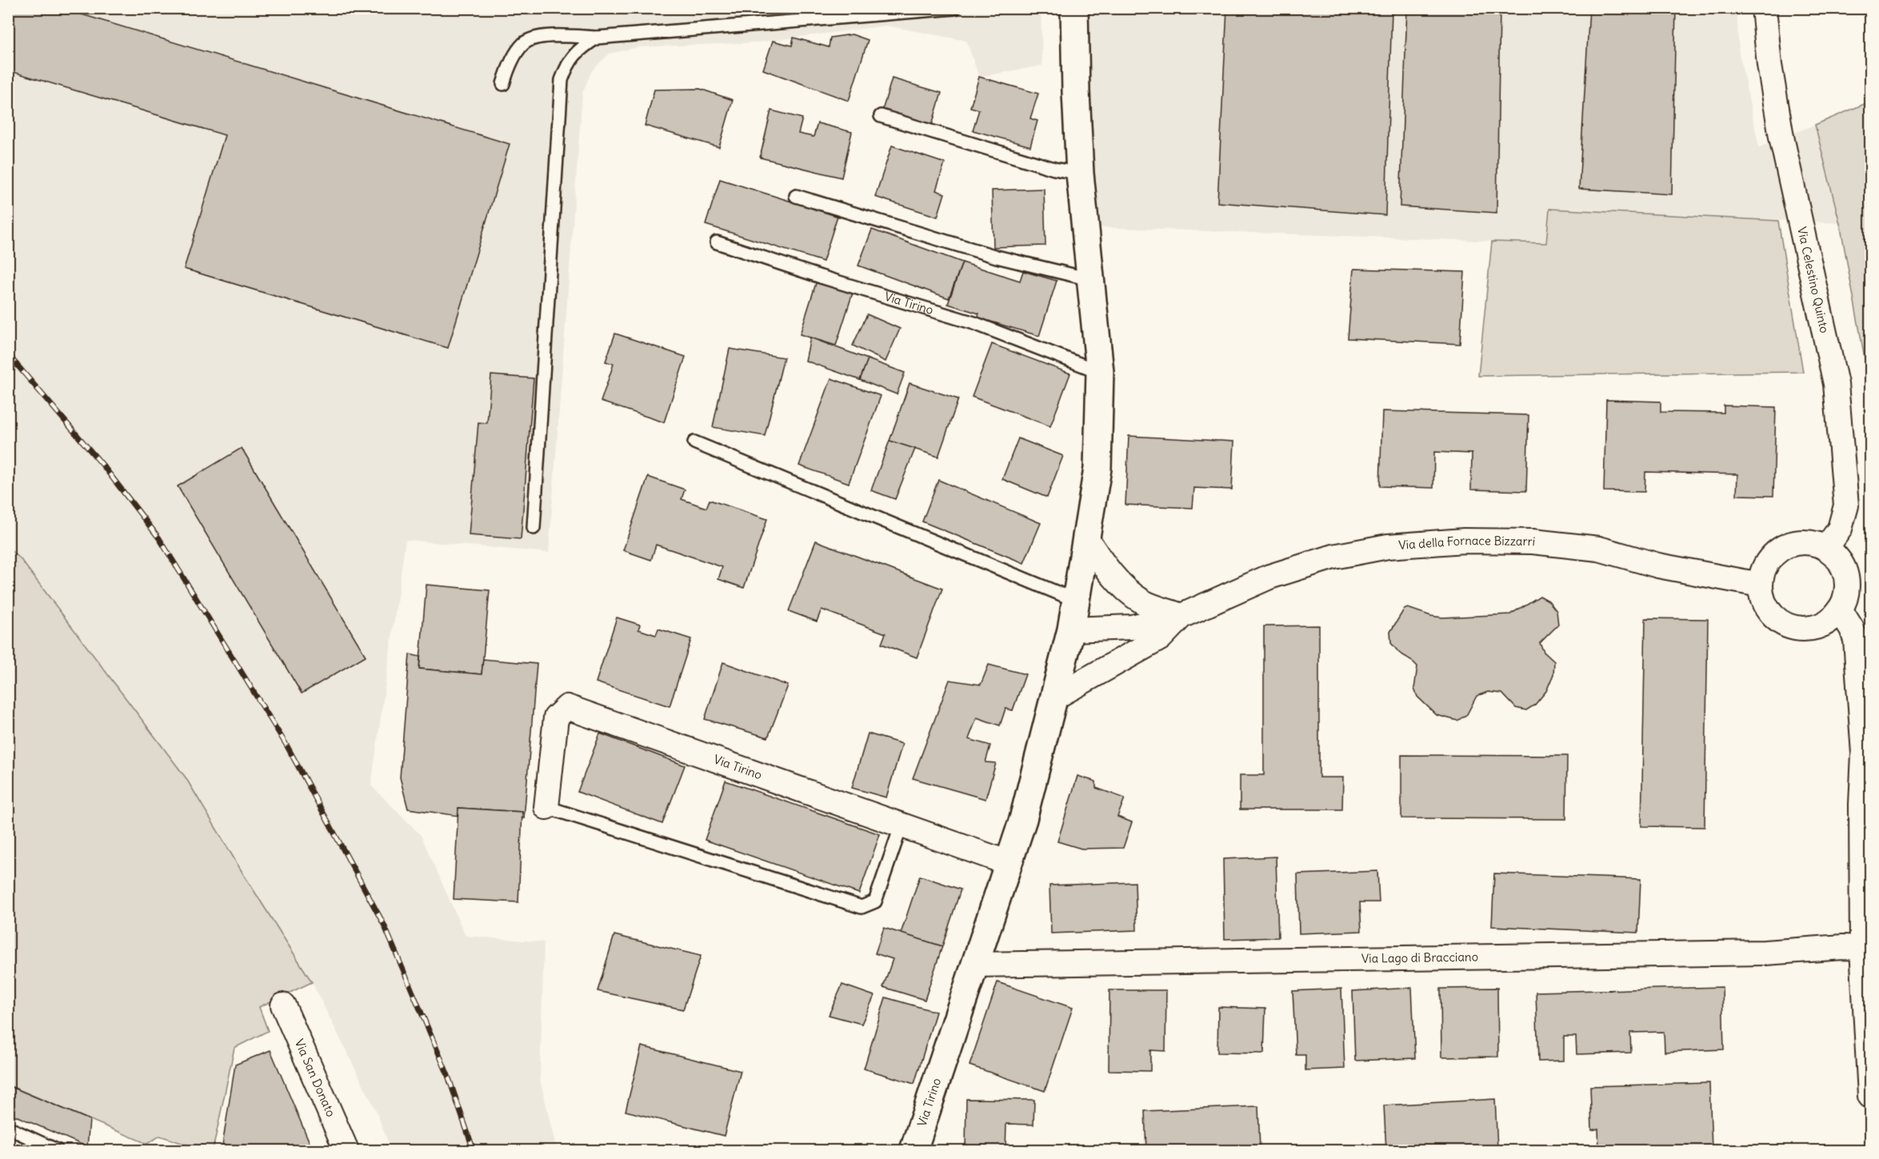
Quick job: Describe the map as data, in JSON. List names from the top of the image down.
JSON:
{
  "streets": {
    "street": [
      "Via Celestino Quinto",
      "Via Tirino",
      "Via della Fornace Bizzarri",
      "Via Lago di Bracciano",
      "Via San Donato"
    ]
  },
  "crossings": [
    ["Via Celestino Quinto", "Via della Fornace Bizzarri"],
    ["Via Tirino", "Via della Fornace Bizzarri"],
    ["Via Tirino", "Via Lago di Bracciano"]
  ]
}
